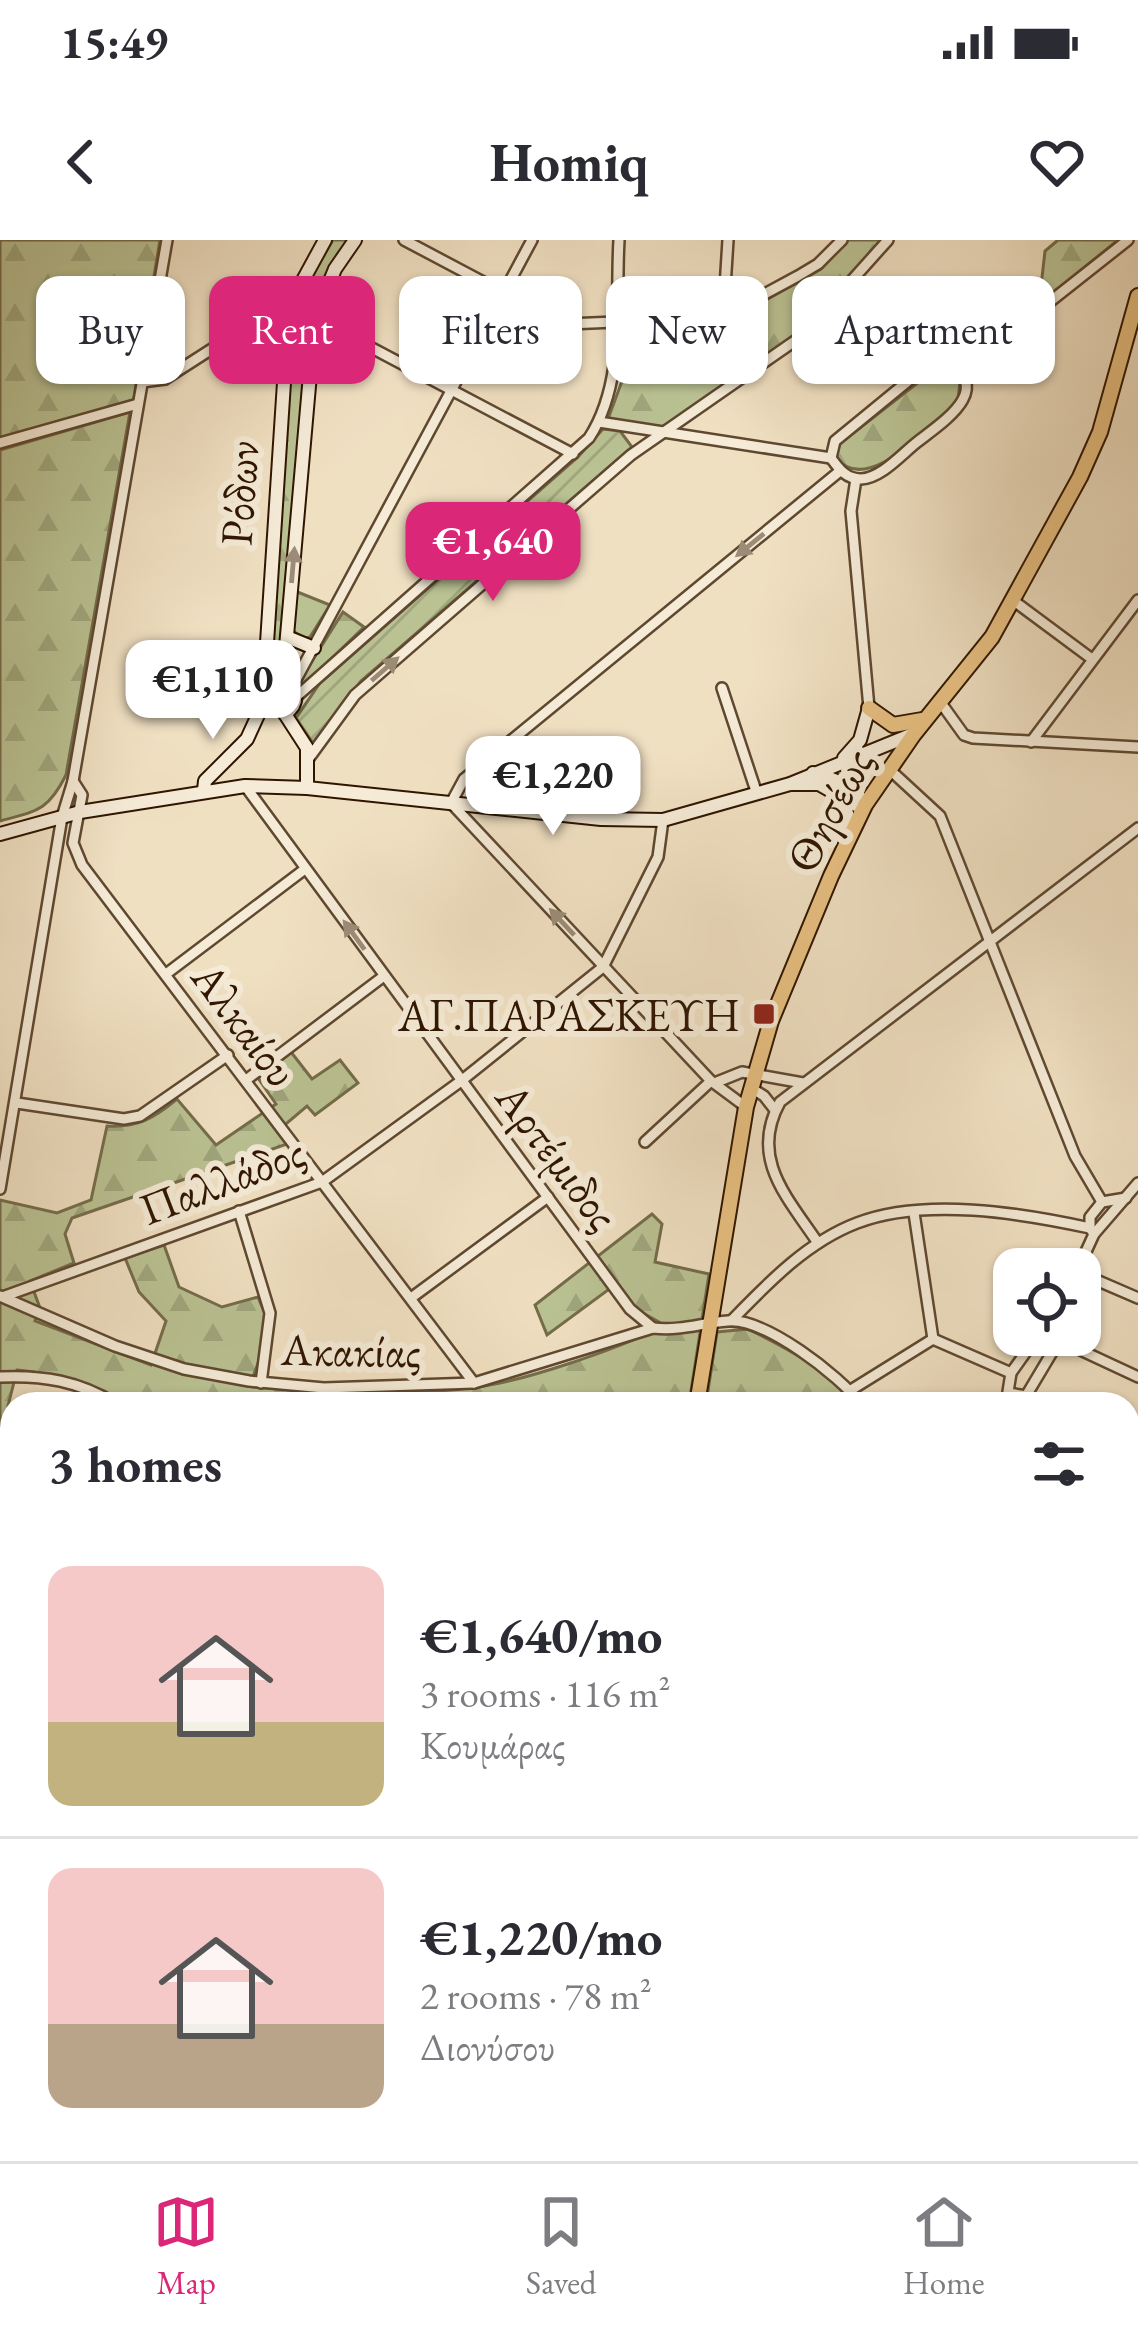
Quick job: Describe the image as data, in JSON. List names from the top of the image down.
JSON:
{
  "streets": {
    "main road": ["Θησέως"],
    "street": [
      "Ρόδων",
      "Αλκαίου",
      "Αρτέμιδος",
      "Παλλάδος",
      "Ακακίας"
    ]
  },
  "crossings": [
    ["Θησέως", "Ακακίας"],
    ["Αλκαίου", "Παλλάδος"],
    ["Αλκαίου", "Ακακίας"],
    ["Αρτέμιδος", "Παλλάδος"],
    ["Αρτέμιδος", "Ακακίας"],
    ["Παλλάδος", "Ακακίας"]
  ],
  "places": {
    "transit": ["ΑΓ.ΠΑΡΑΣΚΕΥΗ"]
  },
  "page": {
    "status": "15:49",
    "header": "Homiq",
    "chip": [
      "Buy",
      "Rent",
      "Filters",
      "New",
      "Apartment"
    ],
    "price": ["€1,640", "€1,110", "€1,220"],
    "heading": "3 homes",
    "list": [
      {
        "name": "€1,640/mo",
        "note": "3 rooms · 116 m² · Κουμάρας"
      },
      {
        "name": "€1,220/mo",
        "note": "2 rooms · 78 m² · Διονύσου"
      }
    ],
    "tabs": ["Map", "Saved", "Home"]
  }
}
